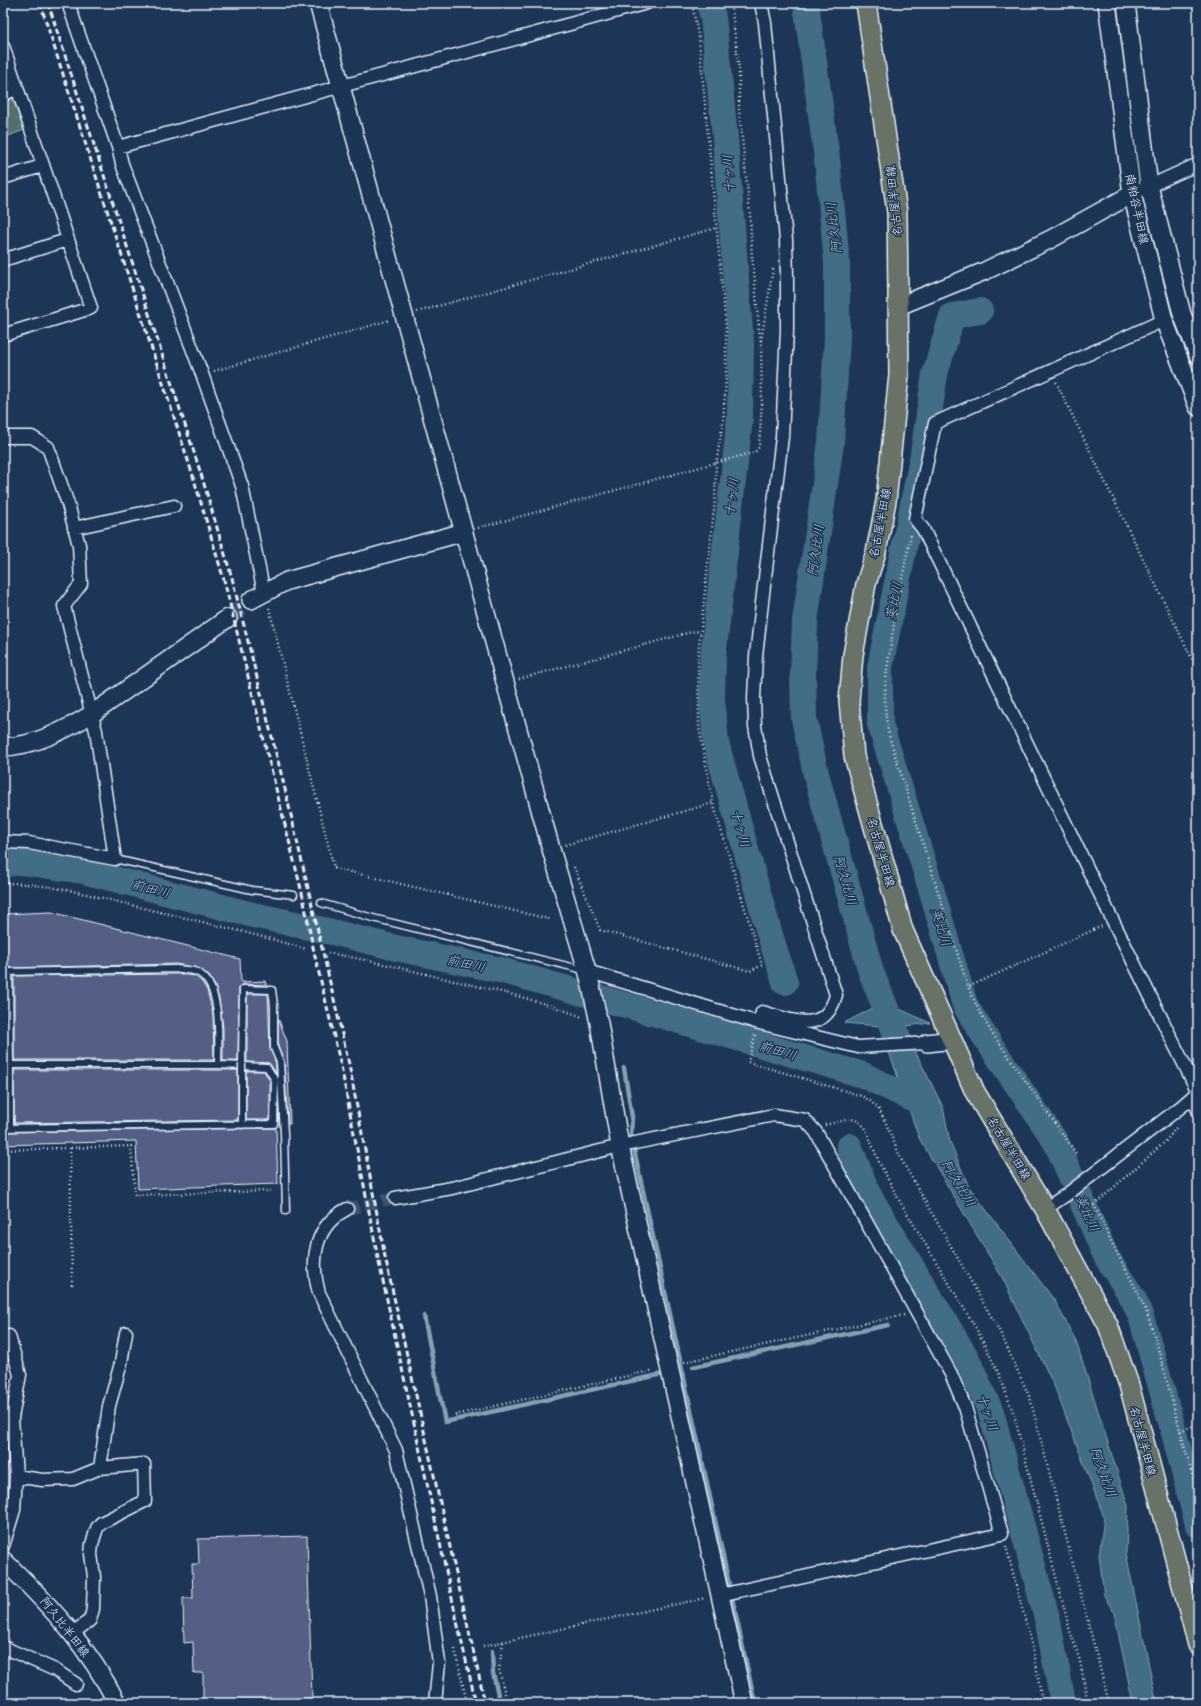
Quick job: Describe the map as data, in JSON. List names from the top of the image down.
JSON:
{
  "streets": {
    "main road": ["名古屋半田線"],
    "street": ["南粕谷半田線", "阿久比半田線"]
  },
  "water": [
    "十ヶ川",
    "阿久比川",
    "英比川",
    "前田川"
  ]
}
